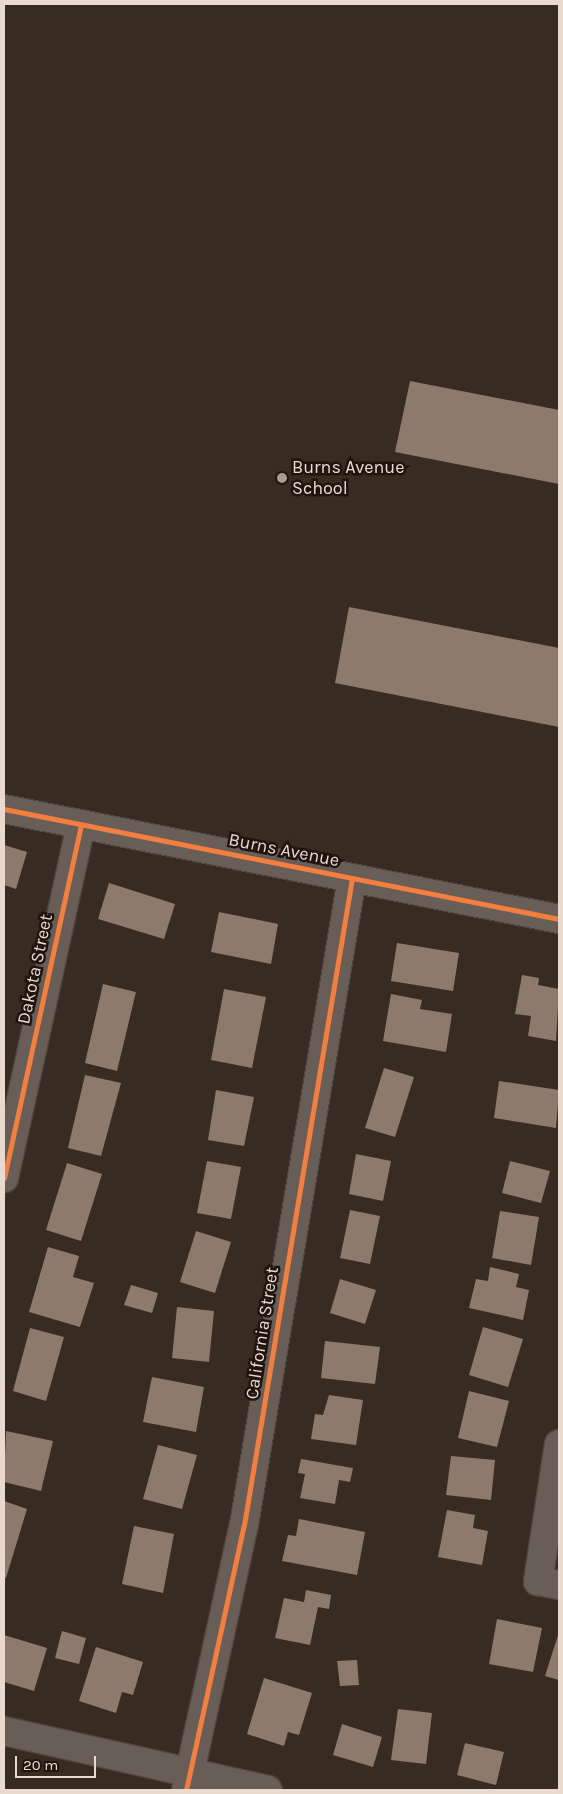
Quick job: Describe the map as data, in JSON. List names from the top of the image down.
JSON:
{
  "streets": {
    "street": ["Burns Avenue", "Dakota Street", "California Street"]
  },
  "crossings": [
    ["Burns Avenue", "Dakota Street"],
    ["Burns Avenue", "California Street"]
  ],
  "places": ["Burns Avenue School"],
  "scale_bar": "20 m"
}
